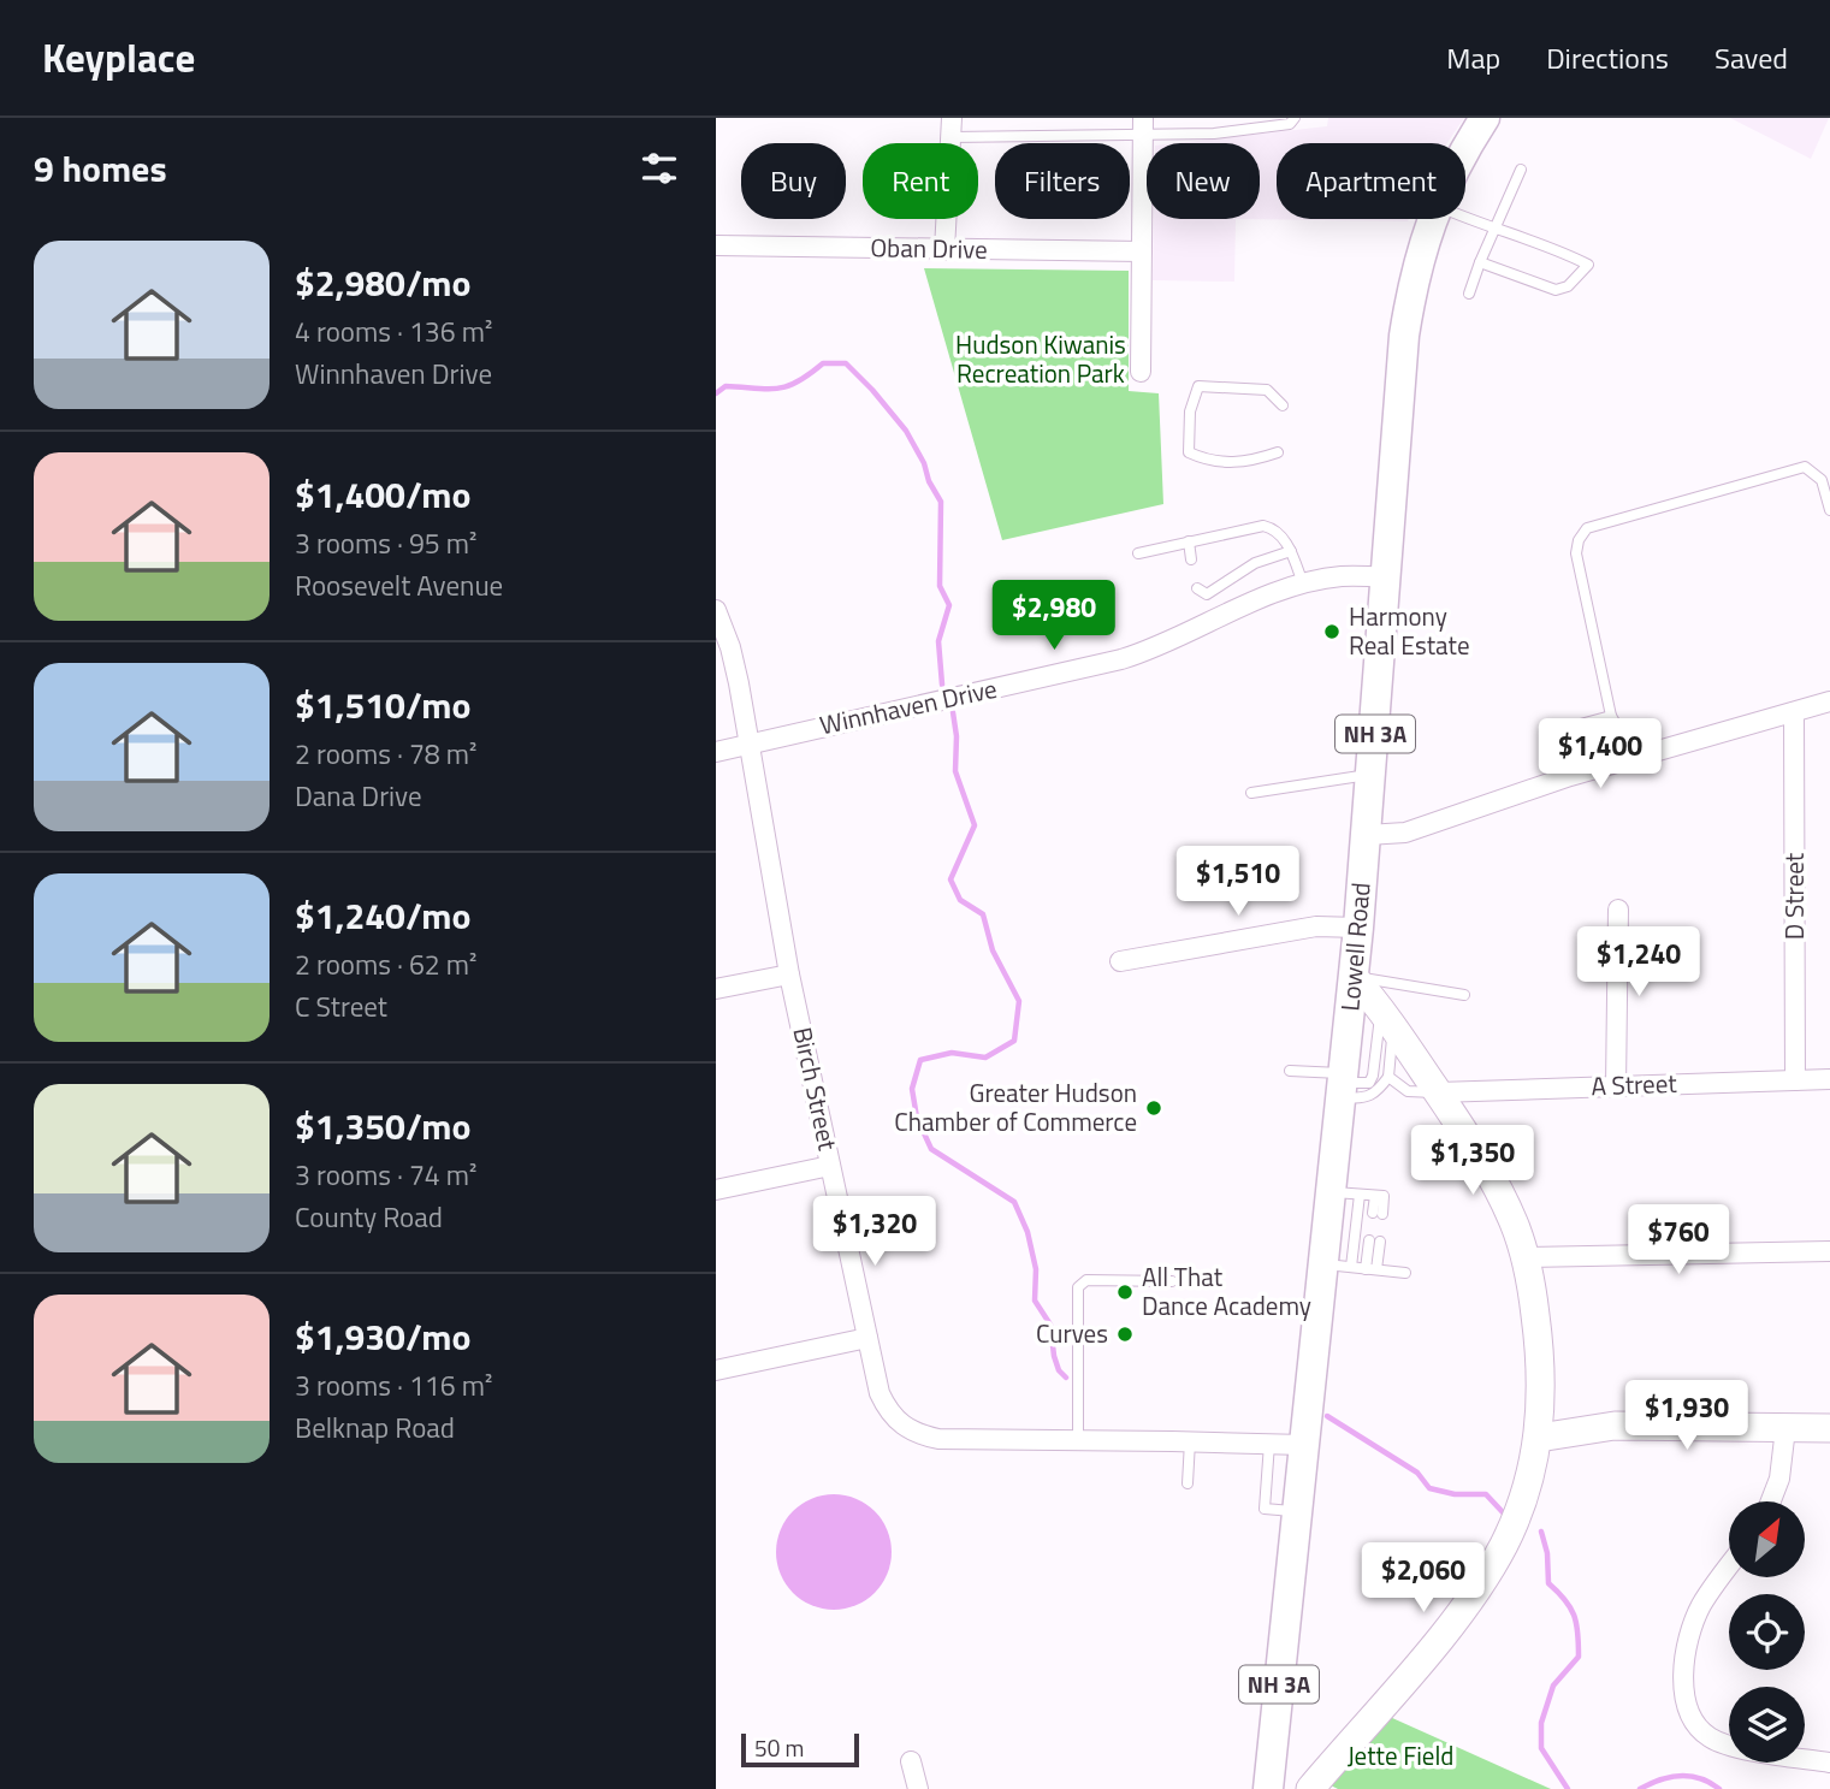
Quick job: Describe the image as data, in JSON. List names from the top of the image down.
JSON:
{
  "streets": {
    "main road": ["NH 3A", "Lowell Road"],
    "street": [
      "Oban Drive",
      "Winnhaven Drive",
      "D Street",
      "A Street",
      "Birch Street"
    ]
  },
  "crossings": [
    ["Winnhaven Drive", "Lowell Road"],
    ["Winnhaven Drive", "Birch Street"],
    ["D Street", "A Street"],
    ["Lowell Road", "Birch Street"]
  ],
  "parks": ["Hudson Kiwanis Recreation Park", "Jette Field"],
  "places": [
    "Harmony Real Estate",
    "Greater Hudson Chamber of Commerce",
    "All That Dance Academy",
    "Curves"
  ],
  "scale_bar": "50 m",
  "north": "top right",
  "page": {
    "header": "Keyplace",
    "nav": ["Map", "Directions", "Saved"],
    "heading": "9 homes",
    "chip": [
      "Buy",
      "Rent",
      "Filters",
      "New",
      "Apartment"
    ],
    "list": [
      {
        "name": "$2,980/mo",
        "note": "4 rooms · 136 m² · Winnhaven Drive"
      },
      {
        "name": "$1,400/mo",
        "note": "3 rooms · 95 m² · Roosevelt Avenue"
      },
      {
        "name": "$1,510/mo",
        "note": "2 rooms · 78 m² · Dana Drive"
      },
      {
        "name": "$1,240/mo",
        "note": "2 rooms · 62 m² · C Street"
      },
      {
        "name": "$1,350/mo",
        "note": "3 rooms · 74 m² · County Road"
      },
      {
        "name": "$1,930/mo",
        "note": "3 rooms · 116 m² · Belknap Road"
      }
    ],
    "price": [
      "$2,980",
      "$1,400",
      "$1,510",
      "$1,240",
      "$1,350",
      "$1,320",
      "$760",
      "$1,930",
      "$2,060"
    ],
    "scale": "50 m"
  }
}
